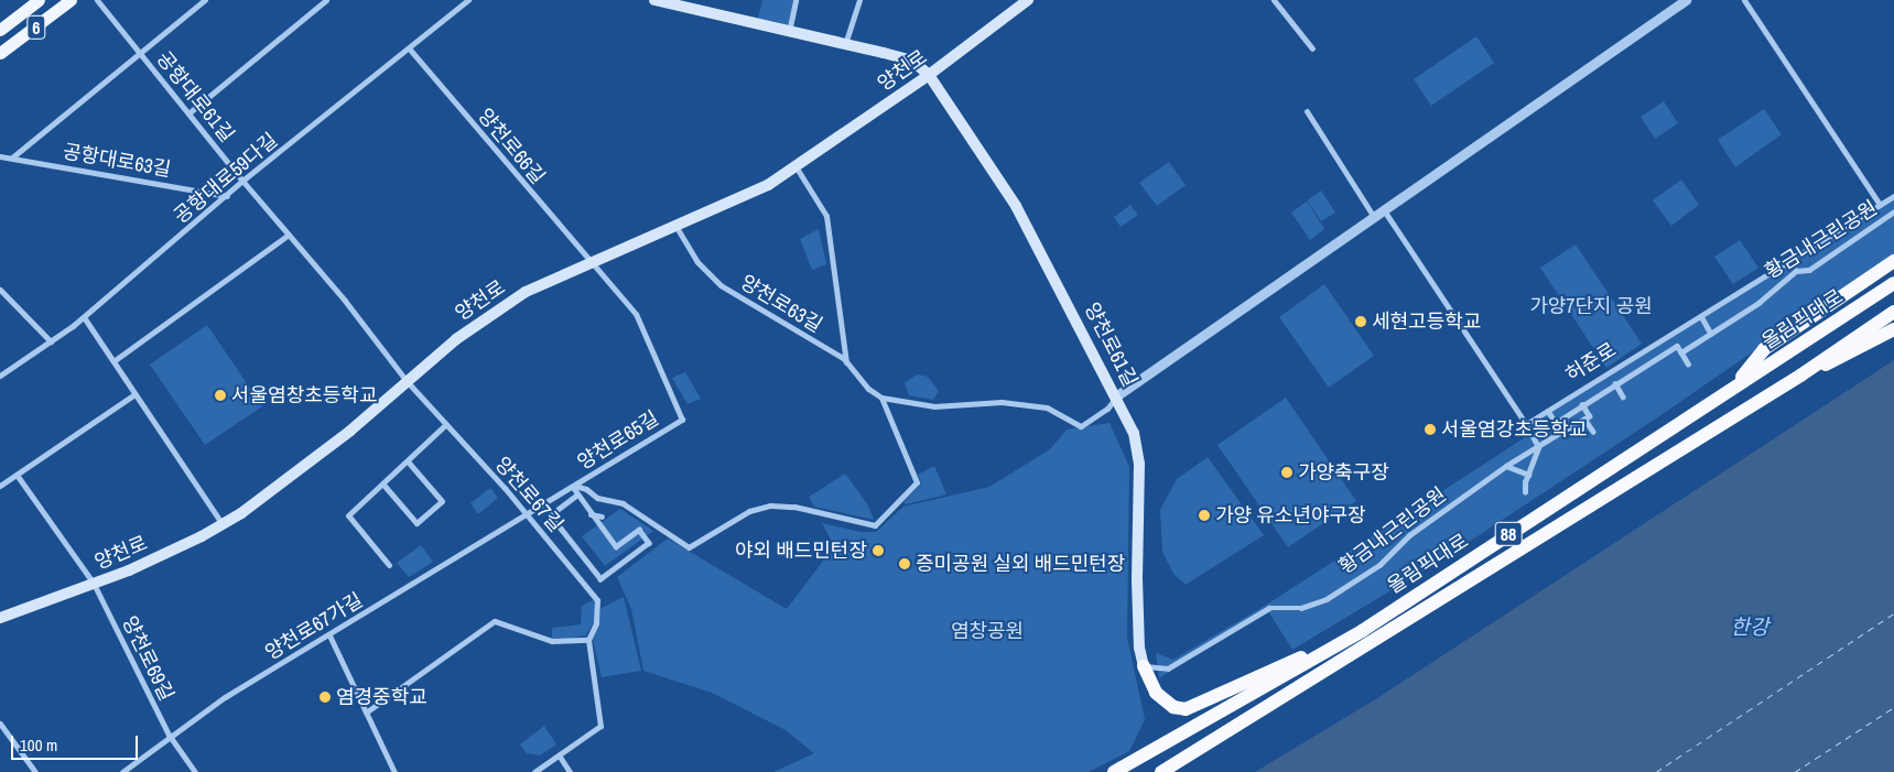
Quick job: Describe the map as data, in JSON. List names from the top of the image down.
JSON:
{
  "streets": {
    "highway": ["올림픽대로", "88"],
    "main road": ["6", "양천로", "양천로61길"],
    "street": [
      "공항대로61길",
      "양천로66길",
      "공항대로63길",
      "공항대로59다길",
      "황금내근린공원",
      "양천로63길",
      "허준로",
      "양천로65길",
      "양천로67길",
      "양천로67가길",
      "양천로69길"
    ]
  },
  "crossings": [
    ["양천로", "공항대로61길"],
    ["양천로", "양천로66길"],
    ["양천로", "양천로63길"],
    ["양천로", "양천로61길"],
    ["양천로", "양천로65길"],
    ["양천로", "양천로67길"],
    ["양천로", "양천로69길"],
    ["공항대로61길", "공항대로63길"],
    ["공항대로61길", "공항대로59다길"],
    ["공항대로61길", "양천로67길"],
    ["양천로66길", "공항대로59다길"],
    ["양천로66길", "양천로65길"],
    ["공항대로63길", "공항대로59다길"],
    ["황금내근린공원", "양천로61길"],
    ["양천로63길", "양천로61길"],
    ["양천로63길", "양천로65길"],
    ["양천로65길", "양천로67길"],
    ["양천로65길", "양천로67가길"],
    ["양천로67길", "양천로67가길"],
    ["양천로67가길", "양천로69길"]
  ],
  "water": ["한강"],
  "parks": ["가양7단지 공원", "염창공원"],
  "places": [
    "세현고등학교",
    "서울염창초등학교",
    "서울염강초등학교",
    "가양축구장",
    "가양 유소년야구장",
    "야외 배드민턴장",
    "증미공원 실외 배드민턴장",
    "염경중학교"
  ],
  "scale_bar": "100 m"
}
